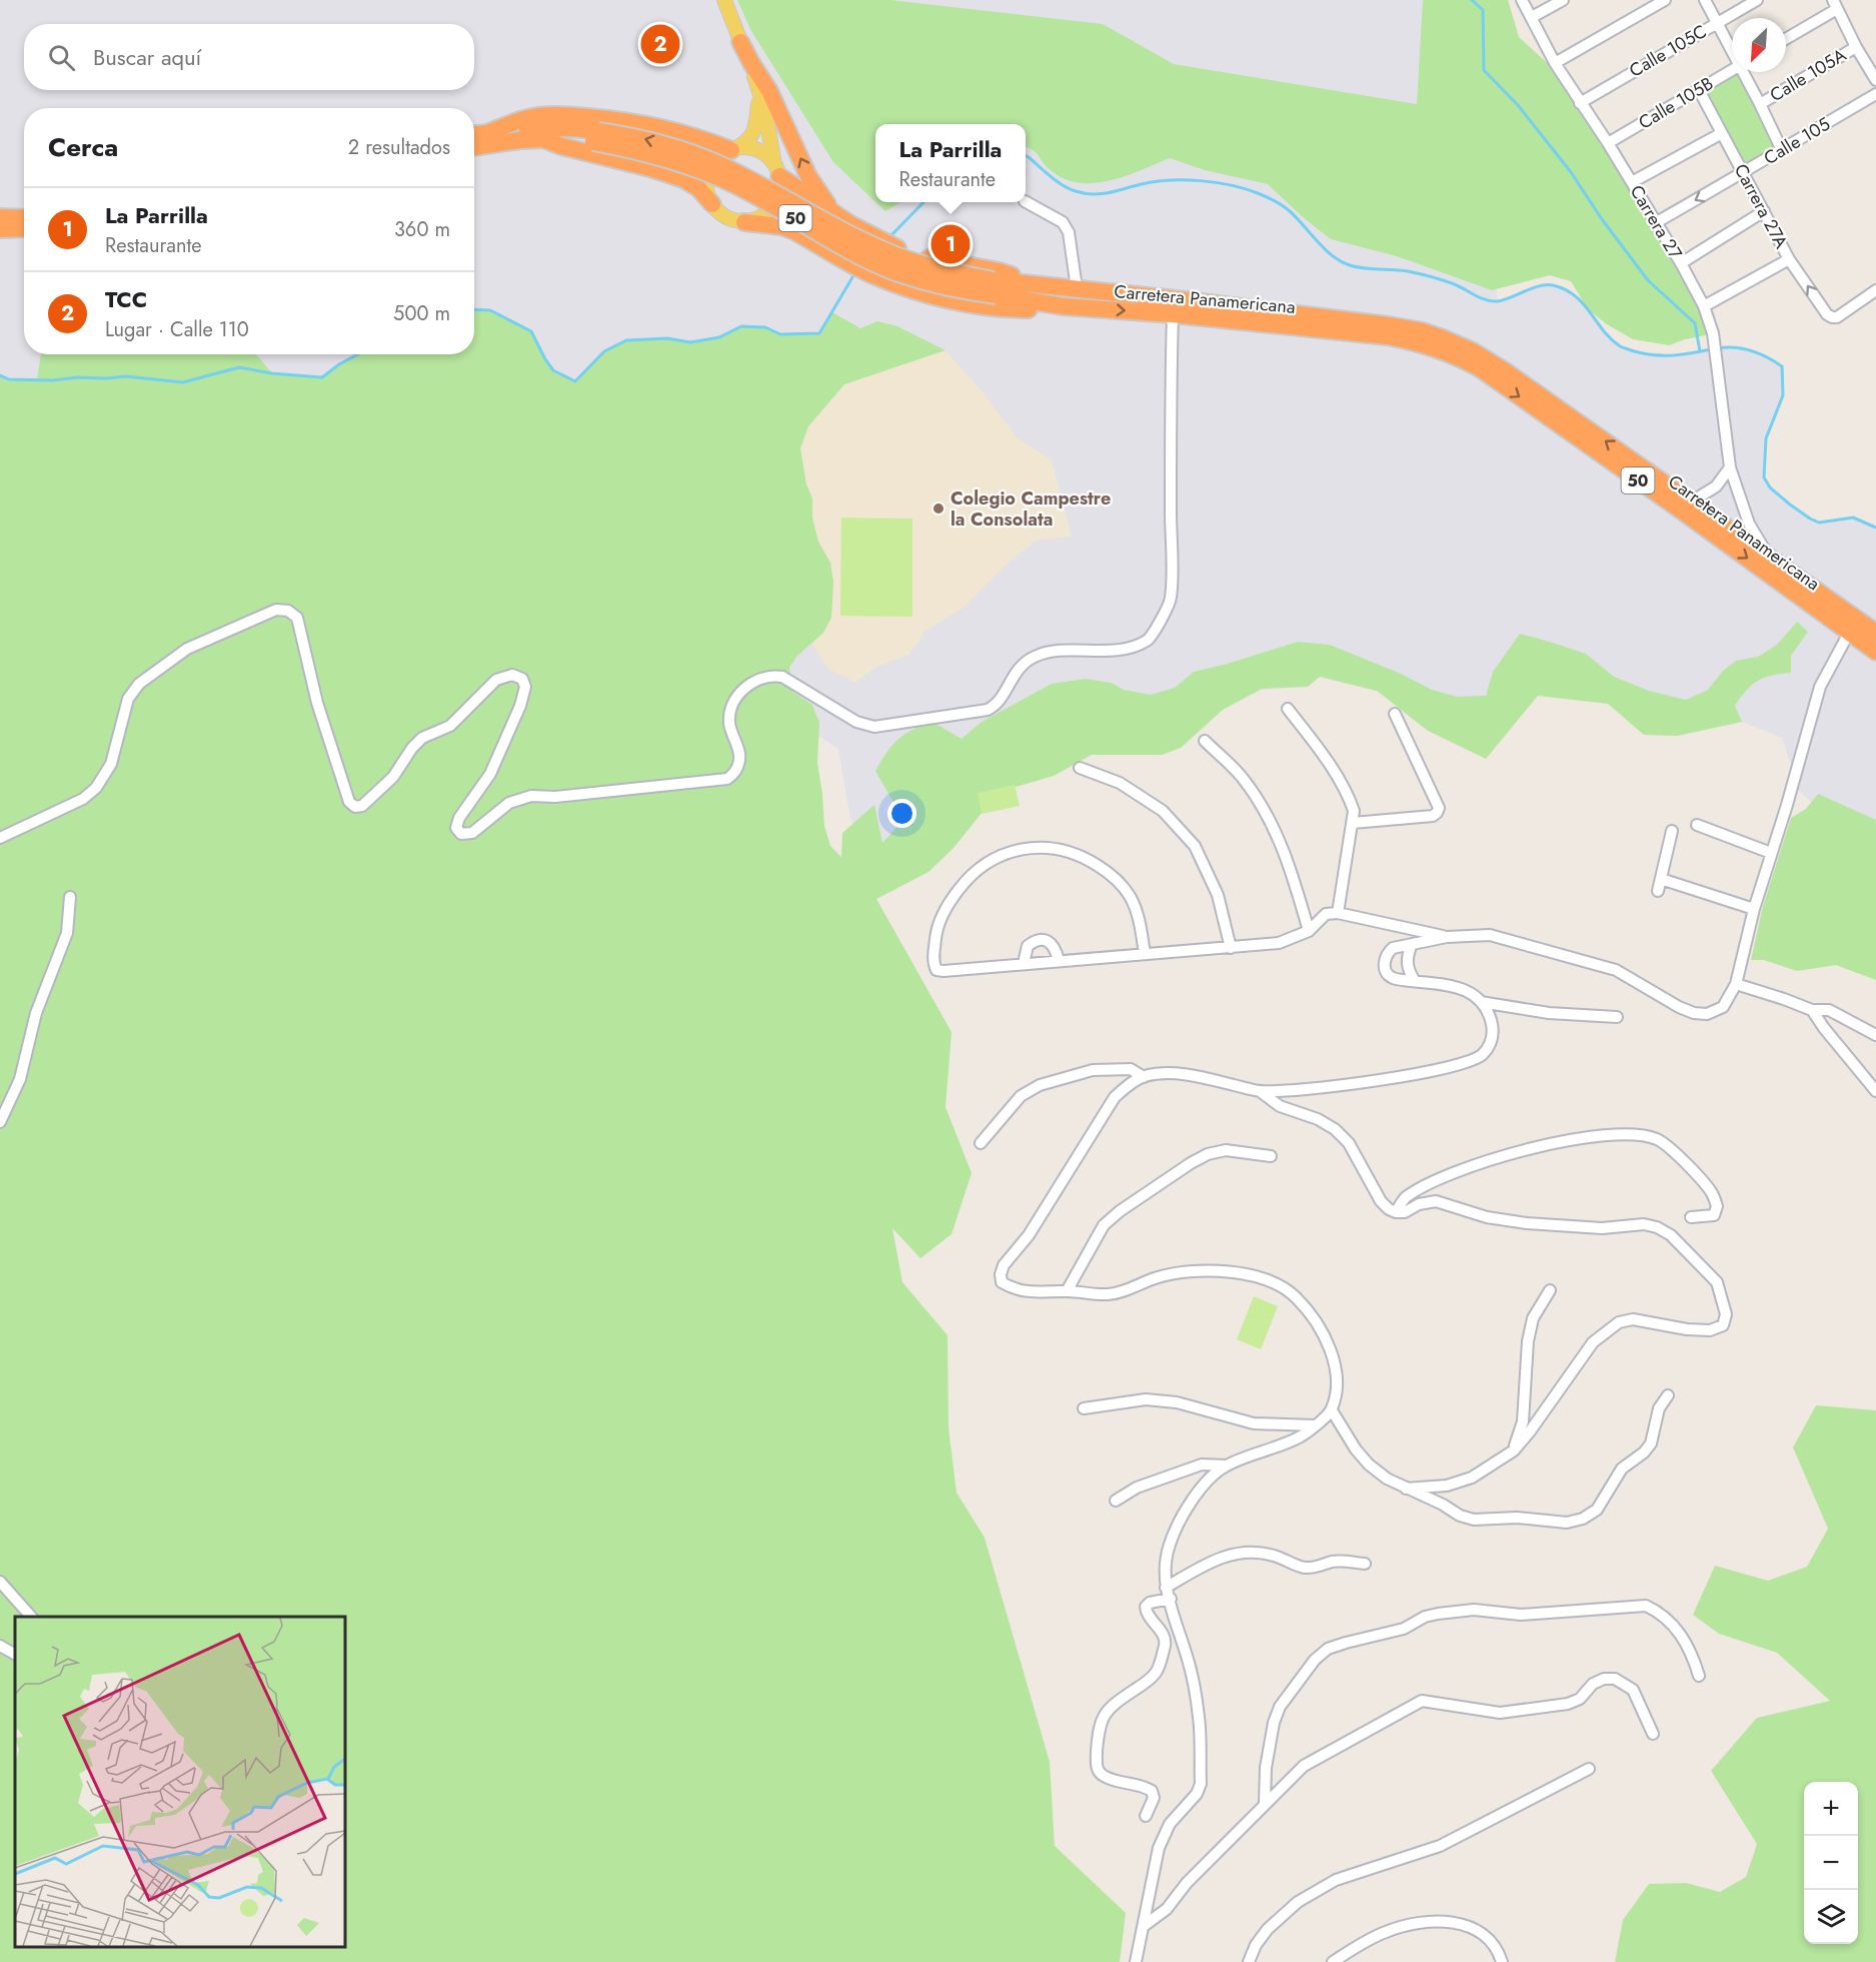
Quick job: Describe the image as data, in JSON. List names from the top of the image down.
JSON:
{
  "streets": {
    "highway": ["50", "Carretera Panamericana"],
    "street": [
      "Calle 105C",
      "Calle 105A",
      "Calle 105B",
      "Calle 105",
      "Carrera 27A",
      "Carrera 27"
    ]
  },
  "crossings": [
    ["Calle 105C", "Carrera 27"],
    ["Calle 105B", "Carrera 27A"],
    ["Calle 105B", "Carrera 27"],
    ["Calle 105", "Carrera 27A"],
    ["Calle 105", "Carrera 27"],
    ["Carrera 27", "Carretera Panamericana"]
  ],
  "places": ["Colegio Campestre la Consolata"],
  "north": "bottom left",
  "page": {
    "pins": ["2", "1"],
    "search": "Buscar aquí",
    "heading": ["Cerca", "2 resultados"],
    "popup": ["La Parrilla", "Restaurante"],
    "list": [
      {
        "mark": "1",
        "name": "La Parrilla",
        "note": "Restaurante",
        "value": "360 m"
      },
      {
        "mark": "2",
        "name": "TCC",
        "note": "Lugar · Calle 110",
        "value": "500 m"
      }
    ],
    "map_buttons": ["+", "−"]
  }
}
